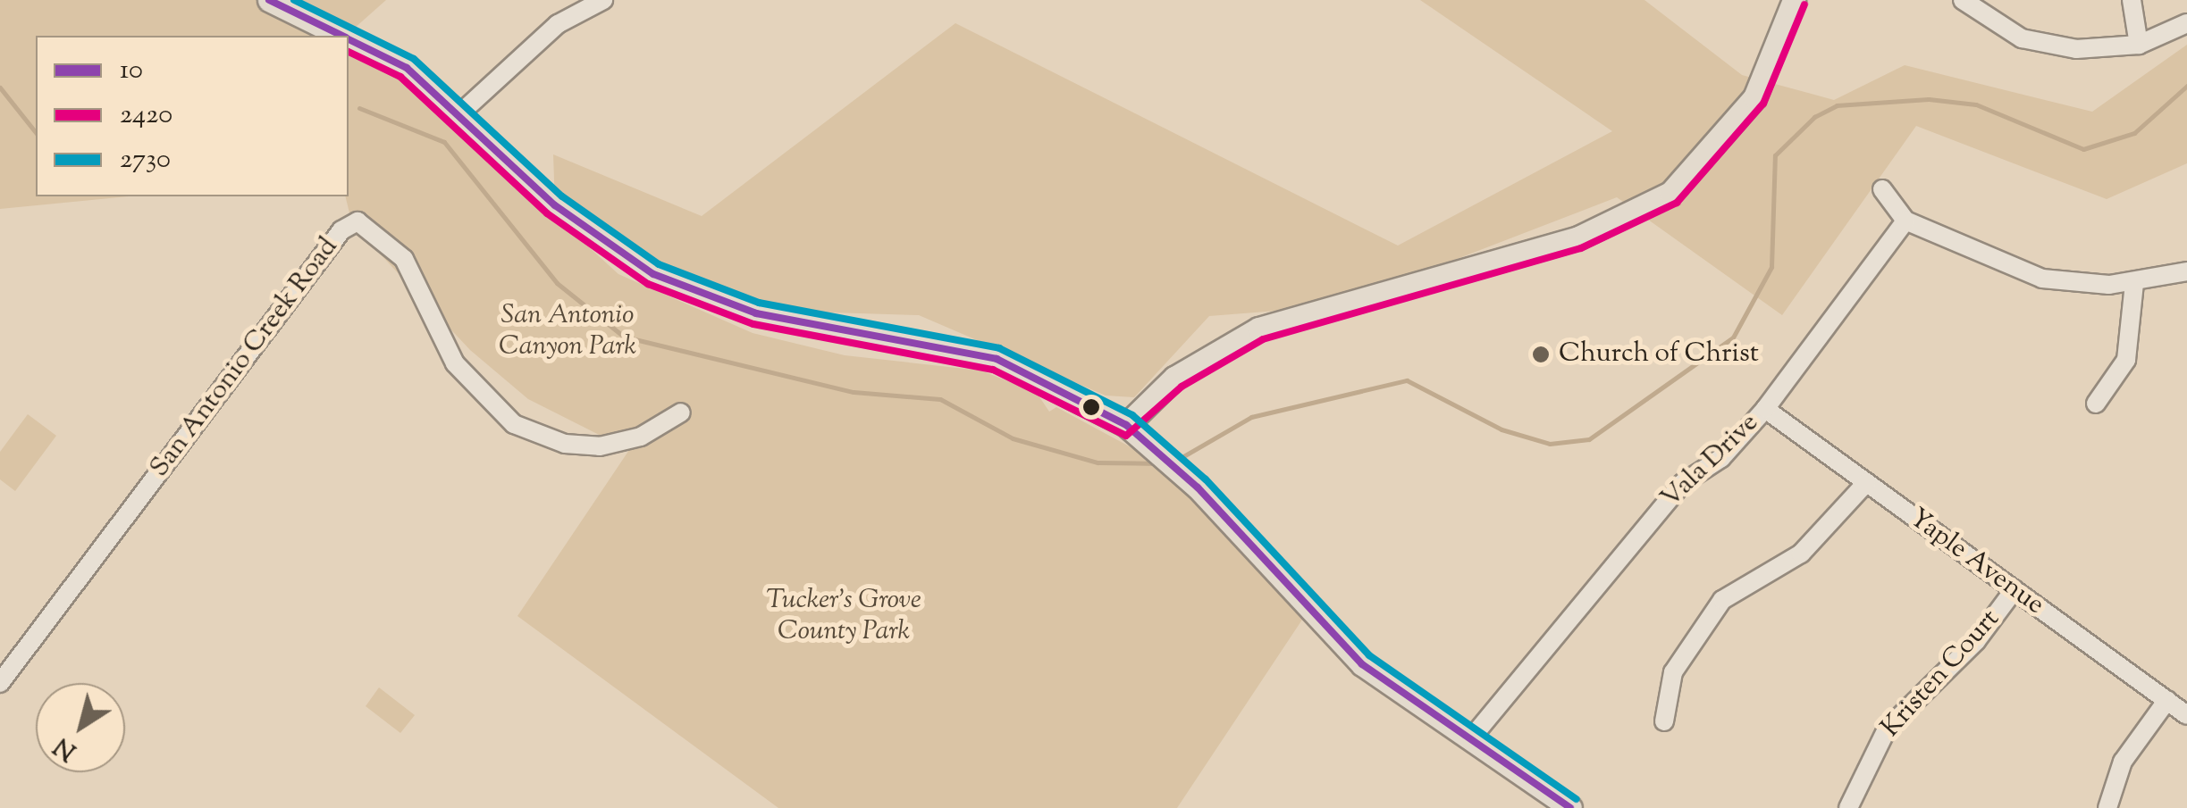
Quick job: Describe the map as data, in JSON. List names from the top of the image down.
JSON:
{
  "streets": {
    "street": [
      "San Antonio Creek Road",
      "Vala Drive",
      "Yaple Avenue",
      "Kristen Court"
    ]
  },
  "crossings": [
    ["Vala Drive", "Yaple Avenue"],
    ["Yaple Avenue", "Kristen Court"]
  ],
  "parks": ["San Antonio Canyon Park", "Tucker's Grove County Park"],
  "places": ["Church of Christ"],
  "lines": ["transit line 10", "transit line 2730", "transit line 2420"],
  "legend": ["10", "2420", "2730"],
  "north": "bottom left"
}
